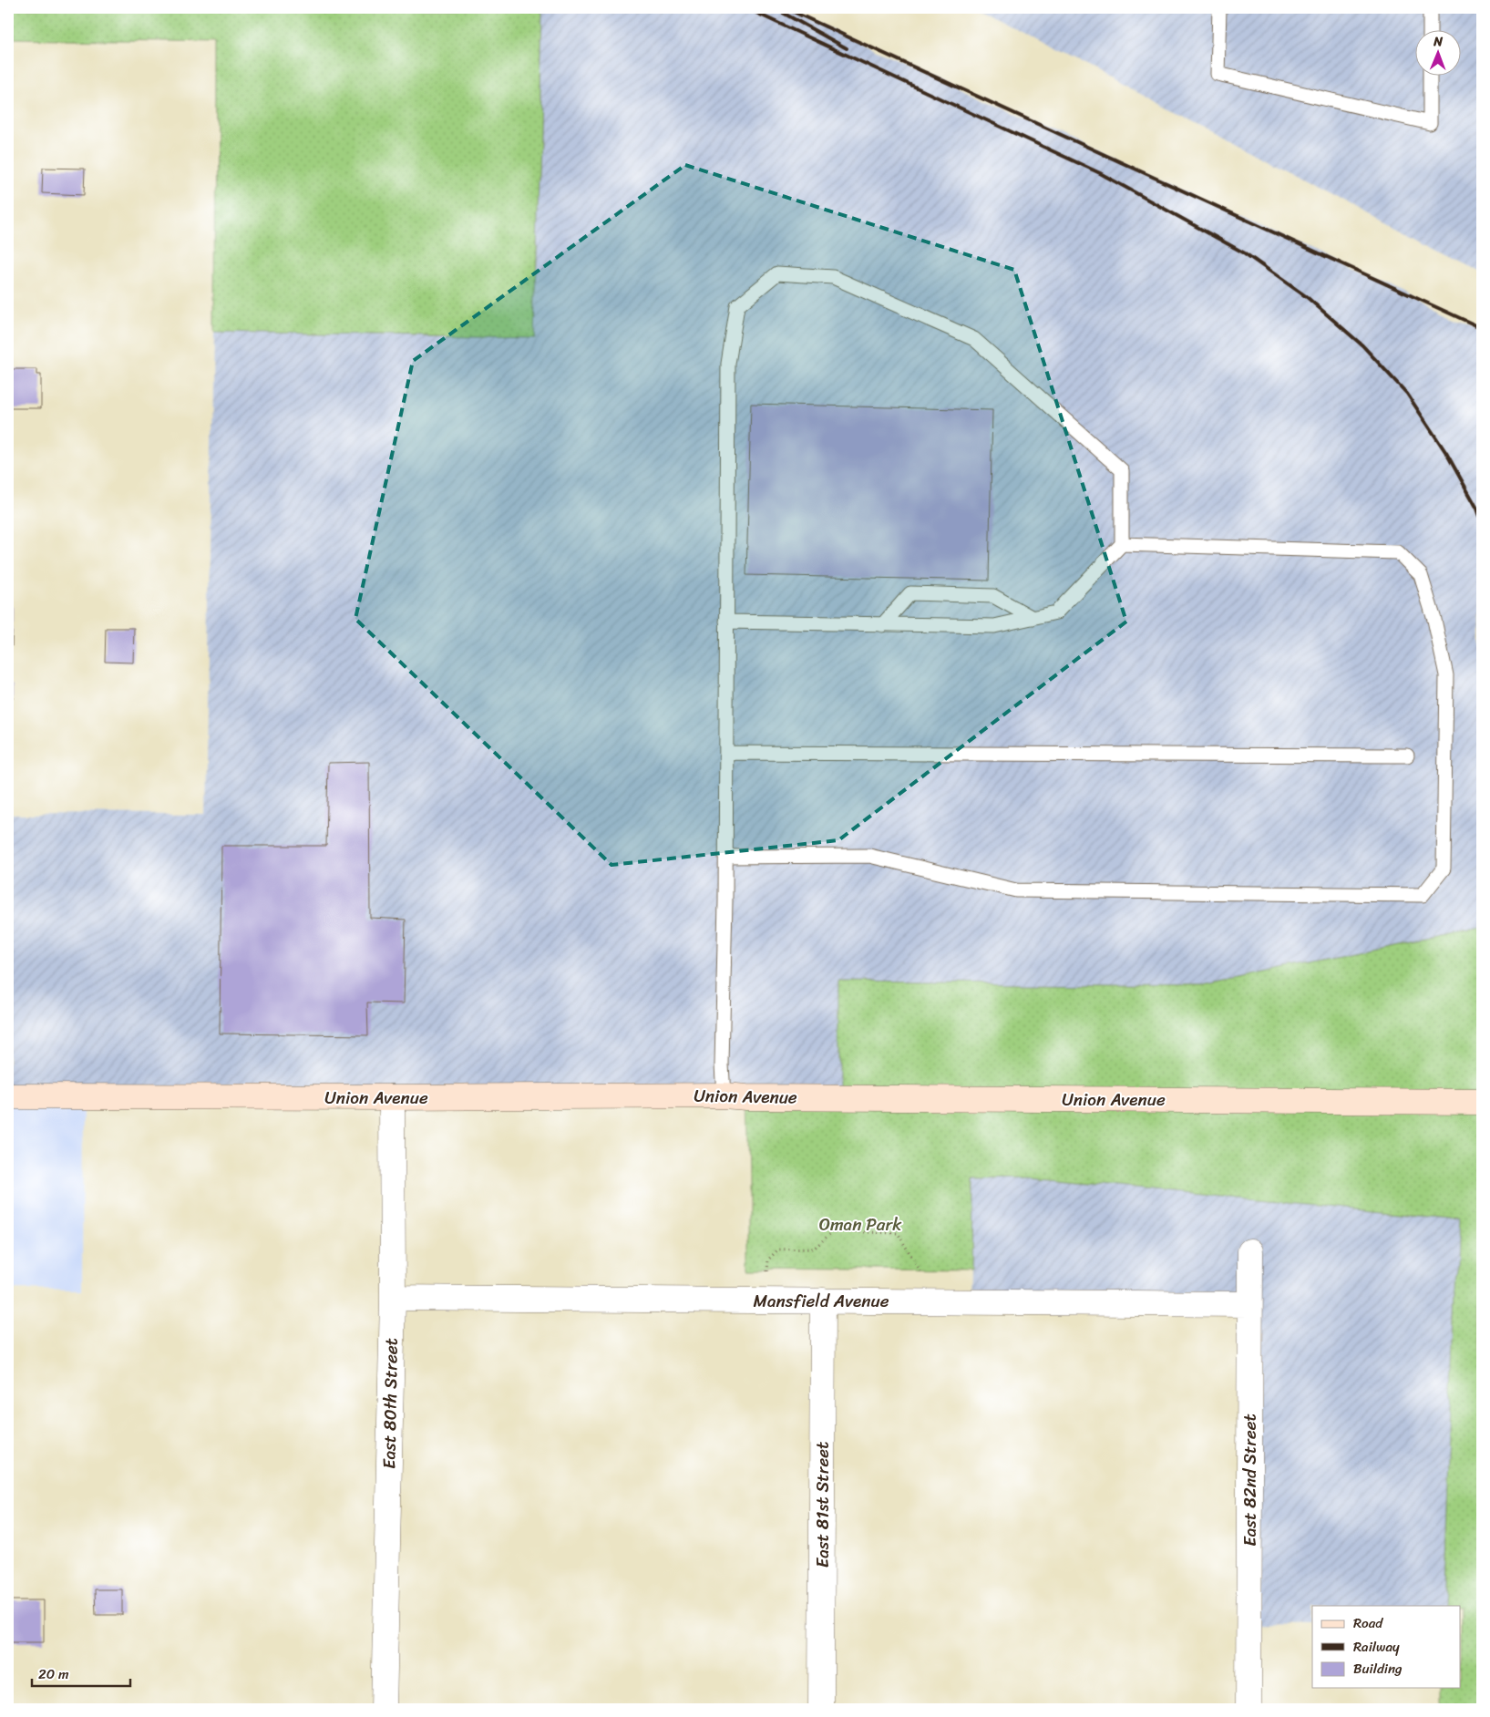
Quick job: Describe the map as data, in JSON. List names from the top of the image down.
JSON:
{
  "streets": {
    "main road": ["Union Avenue"],
    "street": [
      "Mansfield Avenue",
      "East 80th Street",
      "East 82nd Street",
      "East 81st Street"
    ]
  },
  "crossings": [
    ["Union Avenue", "East 80th Street"],
    ["Mansfield Avenue", "East 80th Street"],
    ["Mansfield Avenue", "East 82nd Street"],
    ["Mansfield Avenue", "East 81st Street"]
  ],
  "parks": ["Oman Park"],
  "legend": ["Road", "Railway", "Building"],
  "scale_bar": "20 m",
  "north": "top"
}
